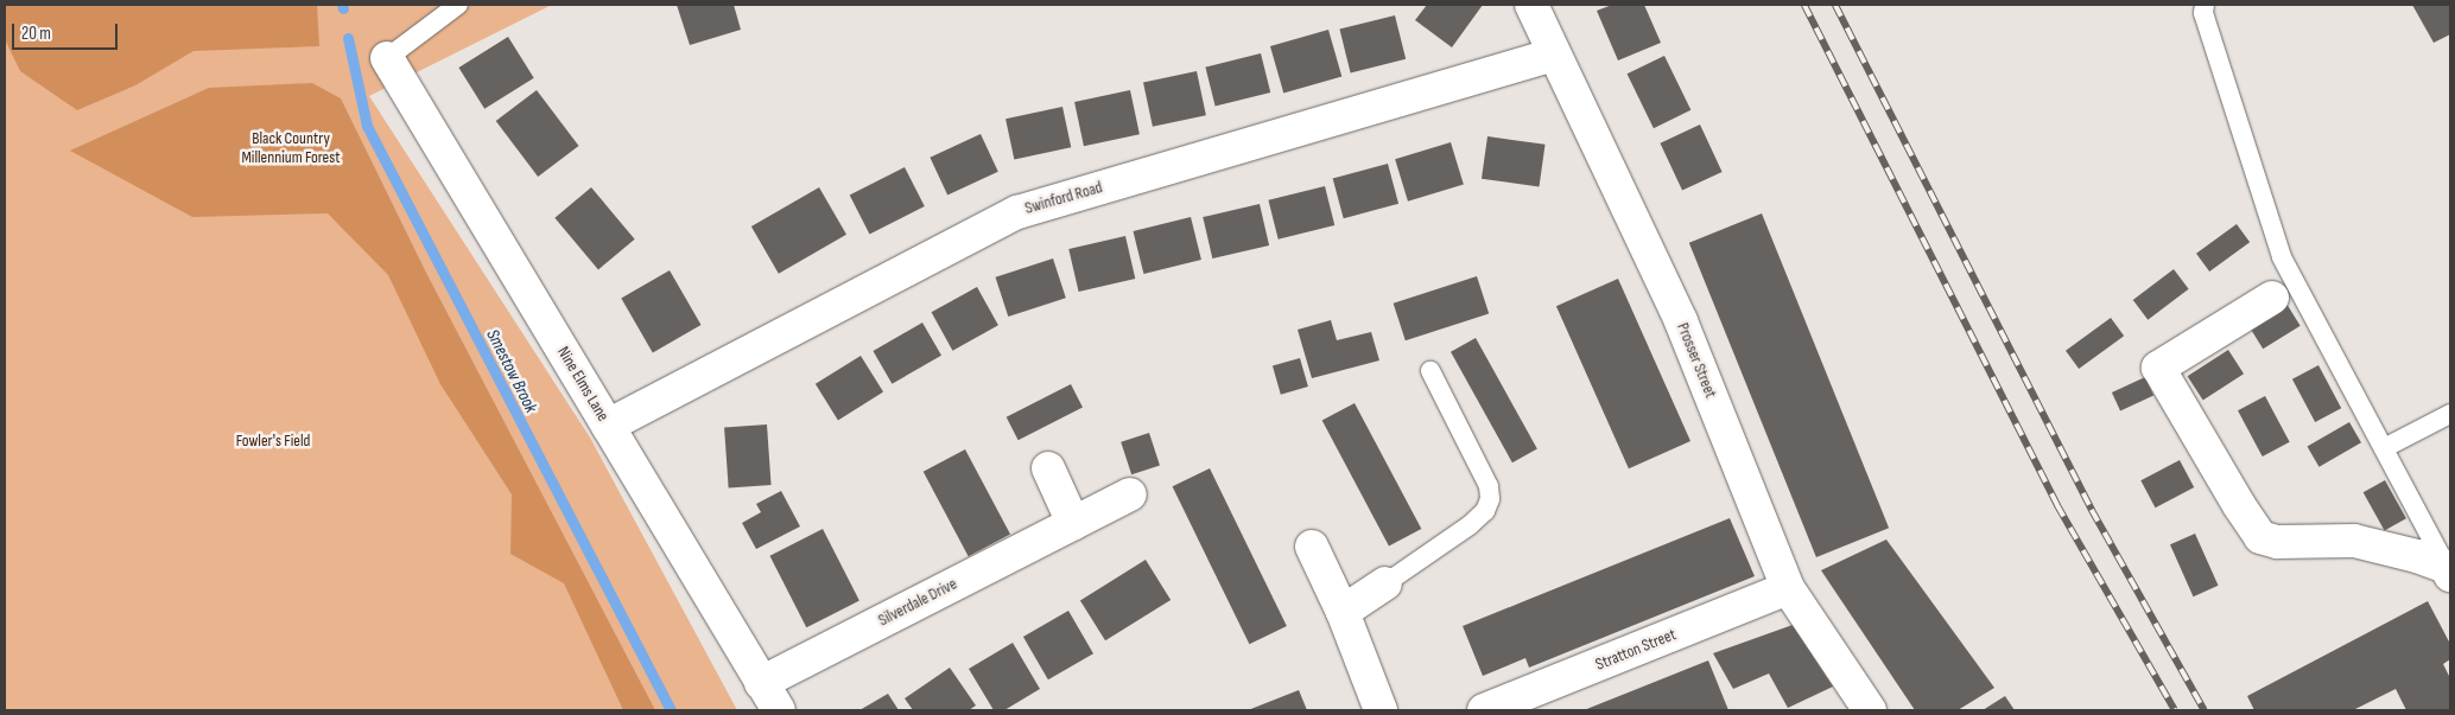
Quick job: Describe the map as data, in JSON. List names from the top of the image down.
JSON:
{
  "streets": {
    "street": [
      "Swinford Road",
      "Prosser Street",
      "Nine Elms Lane",
      "Silverdale Drive",
      "Stratton Street"
    ]
  },
  "crossings": [
    ["Swinford Road", "Prosser Street"],
    ["Swinford Road", "Nine Elms Lane"],
    ["Prosser Street", "Stratton Street"],
    ["Nine Elms Lane", "Silverdale Drive"]
  ],
  "water": ["Smestow Brook"],
  "parks": ["Black Country Millennium Forest", "Fowler's Field"],
  "scale_bar": "20 m"
}
